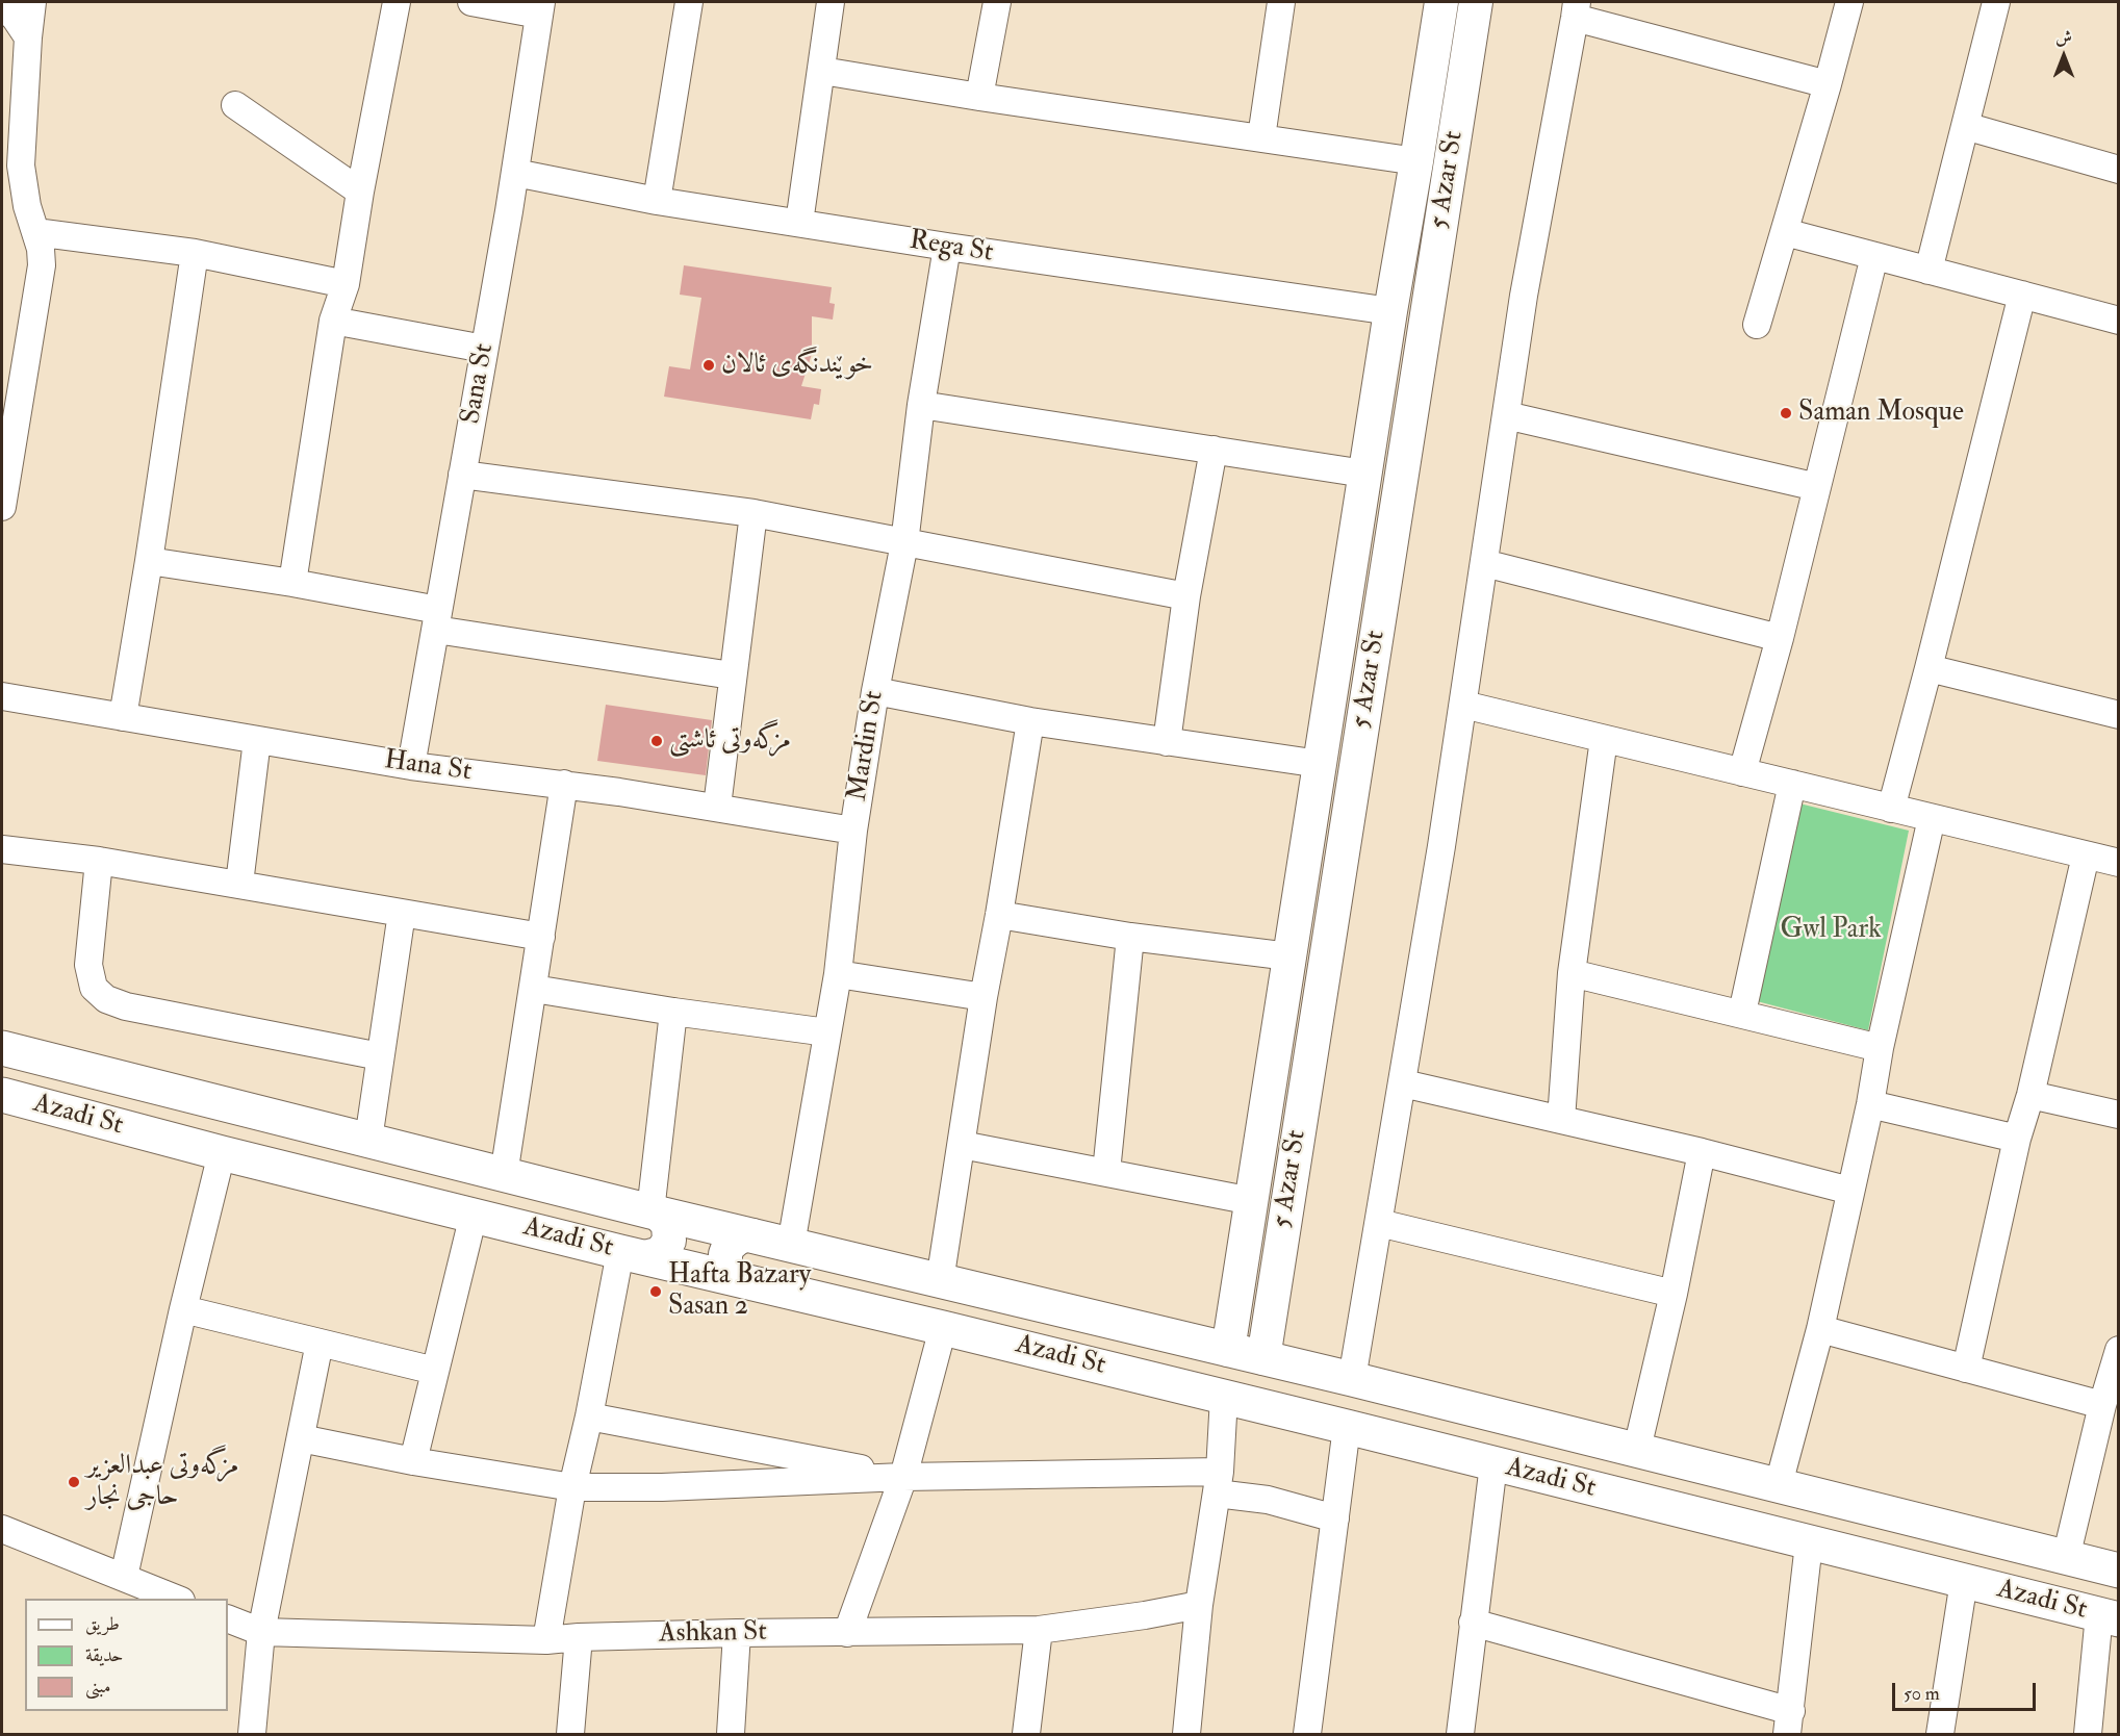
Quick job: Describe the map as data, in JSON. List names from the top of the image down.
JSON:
{
  "streets": {
    "highway": ["Azadi St"],
    "main road": ["5 Azar St"],
    "street": [
      "Rega St",
      "Sana St",
      "Mardin St",
      "Hana St",
      "Ashkan St"
    ]
  },
  "crossings": [
    ["5 Azar St", "Rega St"],
    ["5 Azar St", "Azadi St"],
    ["Rega St", "Sana St"],
    ["Rega St", "Mardin St"],
    ["Sana St", "Hana St"],
    ["Mardin St", "Hana St"],
    ["Mardin St", "Azadi St"]
  ],
  "parks": ["Gwl Park"],
  "places": [
    "خوێندنگەی ئالان",
    "Saman Mosque",
    "مزگەوتی ئاشتی",
    "Hafta Bazary Sasan 2",
    "مزگەوتی عبدالعزير حاجی نجار"
  ],
  "legend": ["طريق", "حديقة", "مبنى"],
  "scale_bar": "50 m",
  "north": "top"
}
